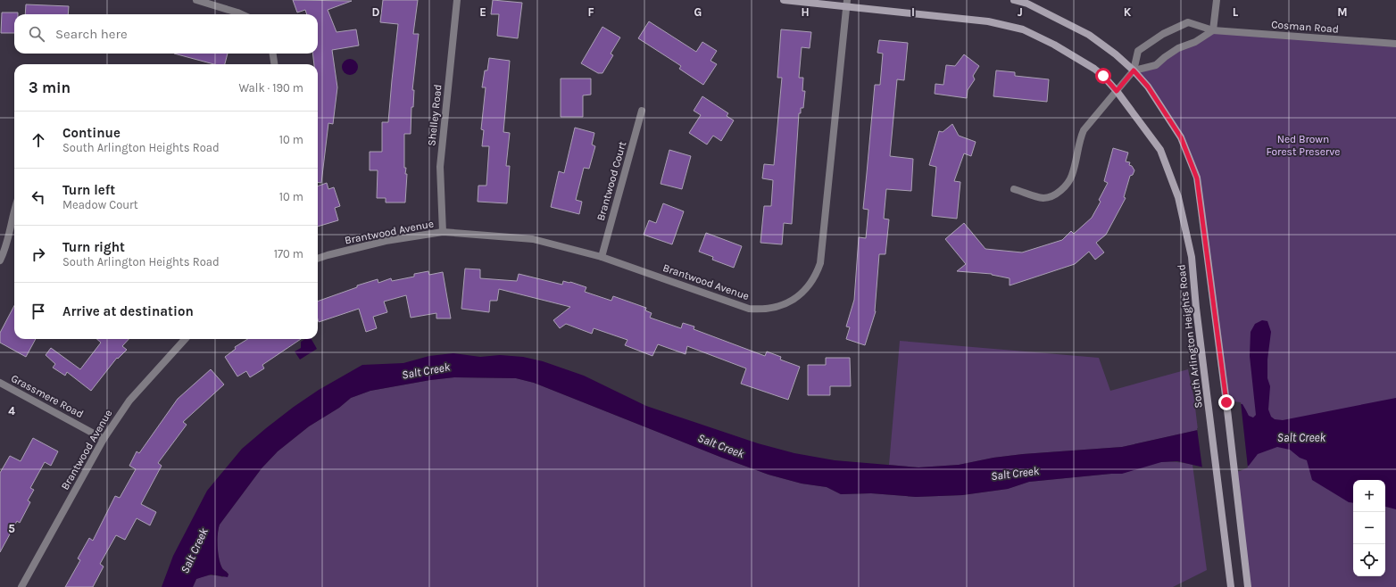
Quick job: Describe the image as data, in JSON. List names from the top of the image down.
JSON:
{
  "streets": {
    "main road": ["South Arlington Heights Road"],
    "street": [
      "Cosman Road",
      "Shelley Road",
      "Brantwood Court",
      "Brantwood Avenue",
      "Grassmere Road"
    ]
  },
  "crossings": [
    ["Shelley Road", "Brantwood Avenue"],
    ["Brantwood Court", "Brantwood Avenue"],
    ["Brantwood Avenue", "South Arlington Heights Road"],
    ["Brantwood Avenue", "Grassmere Road"]
  ],
  "water": ["Salt Creek"],
  "parks": ["Ned Brown Forest Preserve"],
  "page": {
    "search": "Search here",
    "heading": ["3 min", "Walk · 190 m"],
    "list": [
      ["Continue", "South Arlington Heights Road", "10 m"],
      ["Turn left", "Meadow Court", "10 m"],
      ["Turn right", "South Arlington Heights Road", "170 m"],
      "Arrive at destination"
    ],
    "map_buttons": ["+", "−"]
  },
  "grid": {
    "columns": [
      "D",
      "E",
      "F",
      "G",
      "H",
      "I",
      "J",
      "K",
      "L",
      "M"
    ],
    "rows": ["4", "5"]
  }
}
